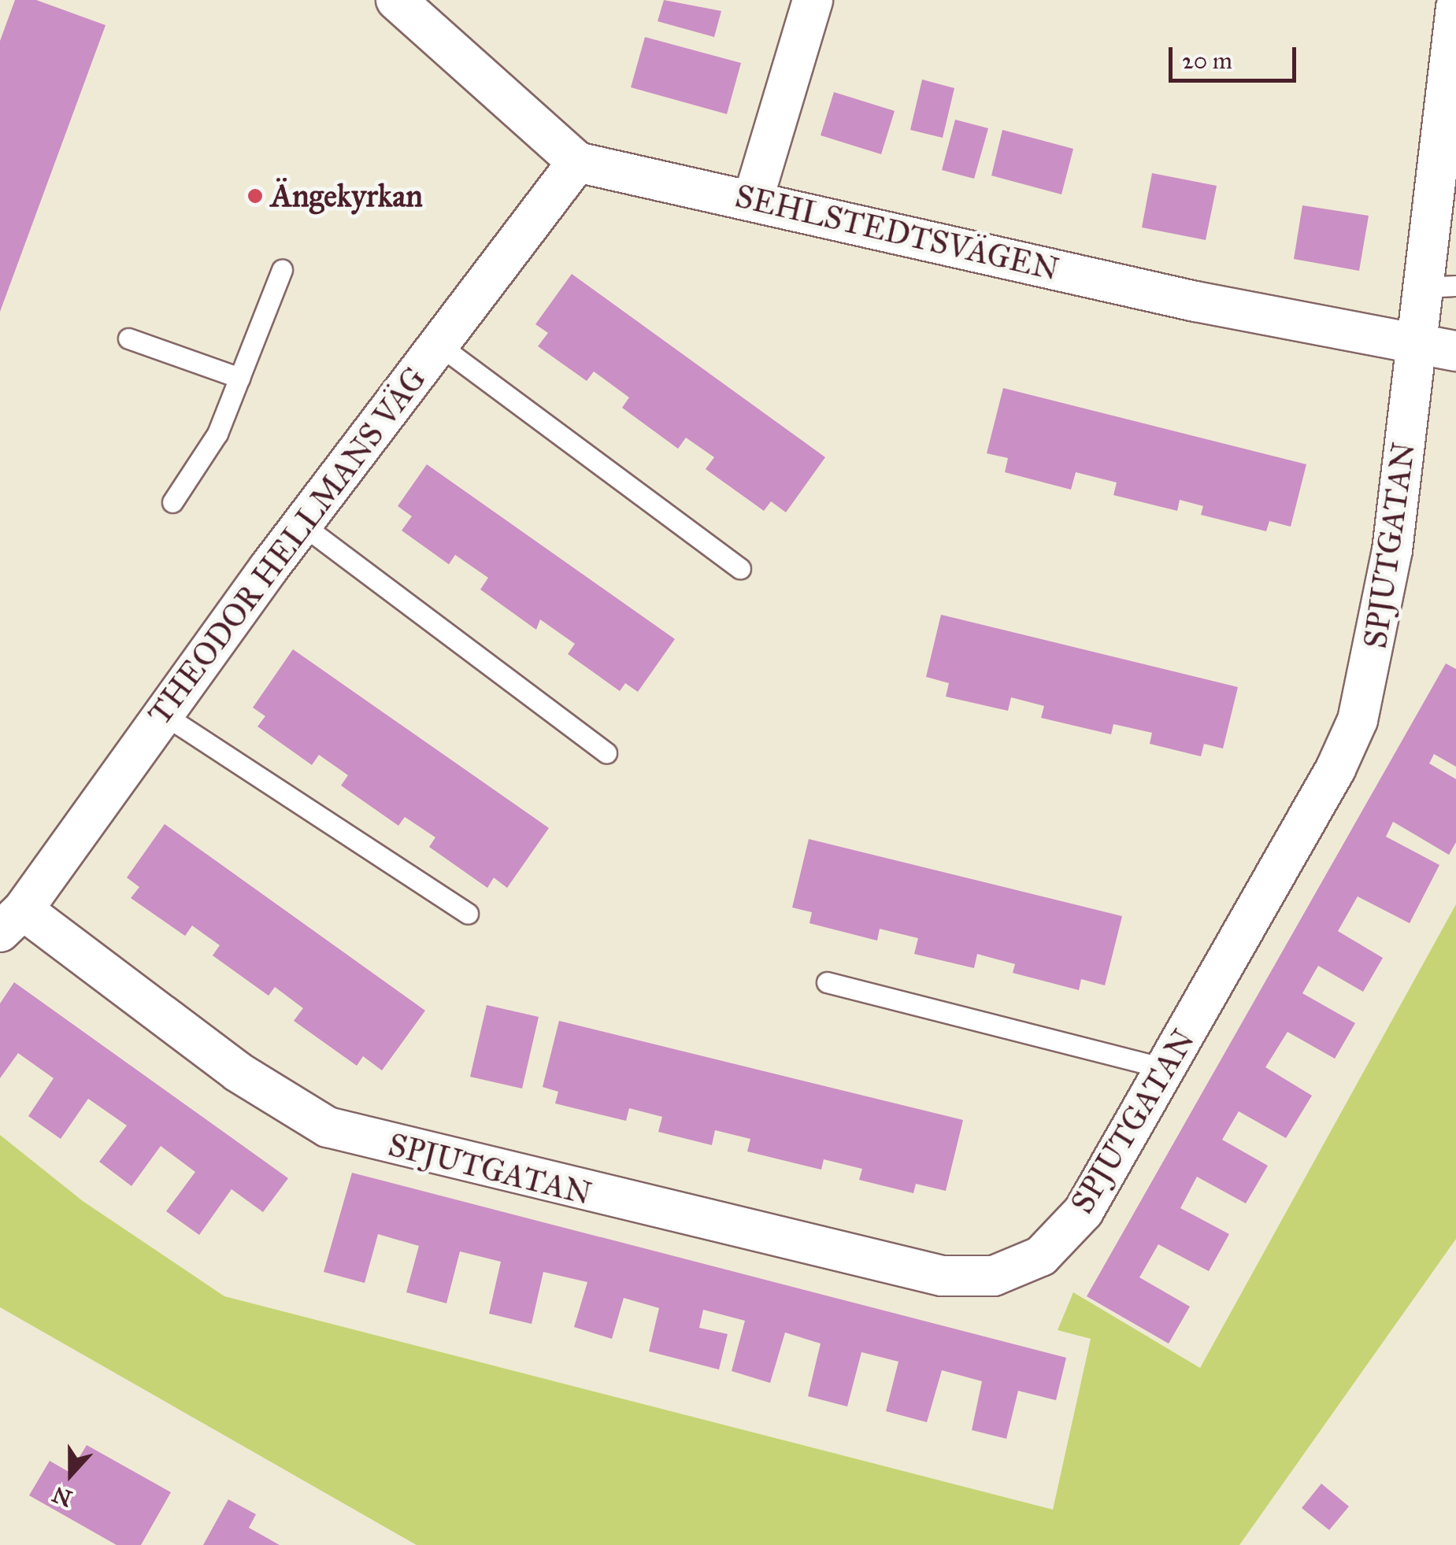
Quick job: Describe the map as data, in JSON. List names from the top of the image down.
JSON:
{
  "streets": {
    "street": ["SEHLSTEDTSVÄGEN", "SPJUTGATAN", "THEODOR HELLMANS VÄG"]
  },
  "crossings": [
    ["SEHLSTEDTSVÄGEN", "SPJUTGATAN"],
    ["SEHLSTEDTSVÄGEN", "THEODOR HELLMANS VÄG"],
    ["SPJUTGATAN", "THEODOR HELLMANS VÄG"]
  ],
  "places": ["Ängekyrkan"],
  "scale_bar": "20 m",
  "north": "bottom"
}
